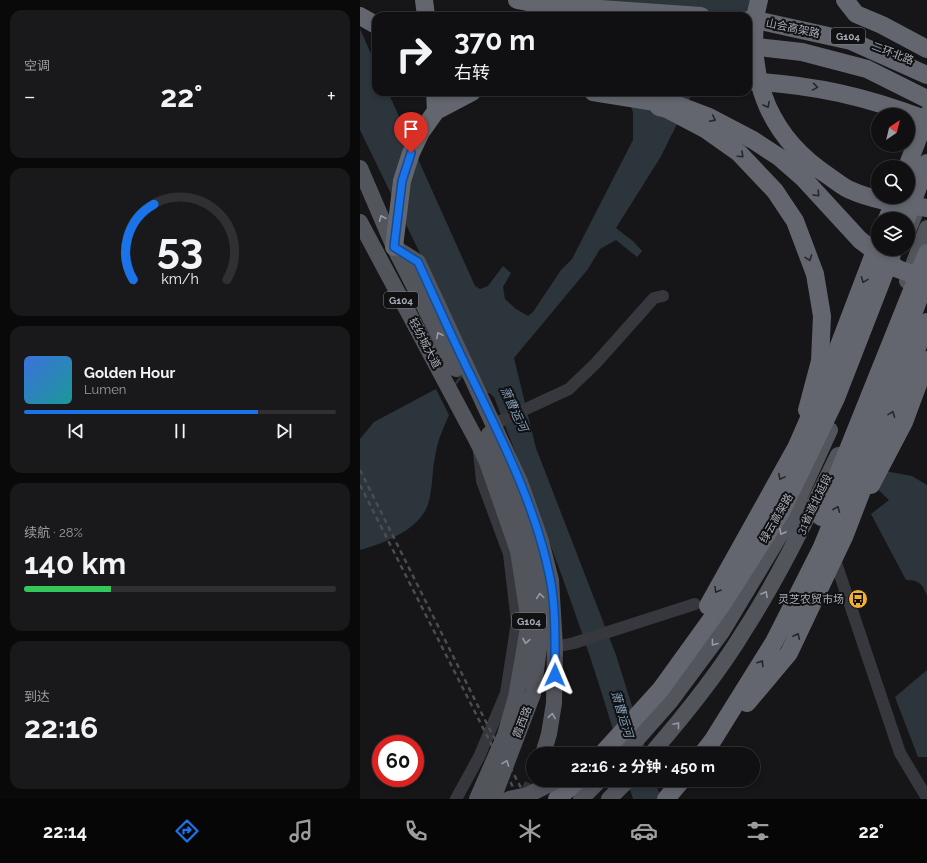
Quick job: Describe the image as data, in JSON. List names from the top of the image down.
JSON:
{
  "streets": {
    "highway": [
      "山会高架路",
      "G104",
      "二环北路",
      "绿云高架路"
    ],
    "main road": ["轻纺城大道", "31省道北延段", "霞西路"]
  },
  "crossings": [
    ["山会高架路", "二环北路"]
  ],
  "water": ["萧曹运河"],
  "places": {
    "bus stop": ["灵芝农贸市场"]
  },
  "north": "top right",
  "page": {
    "tile": [
      "空调",
      ["续航 · 28%", "140 km"],
      ["到达", "22:16"]
    ],
    "turn": ["370 m", "右转"],
    "heat": ["−", "22°", "+"],
    "song": ["Golden Hour", "Lumen"],
    "limit": "60",
    "trip": "22:16 · 2 分钟 · 450 m",
    "tabs": ["22:14", "22°"],
    "gauge": ["53", "km/h"]
  }
}
